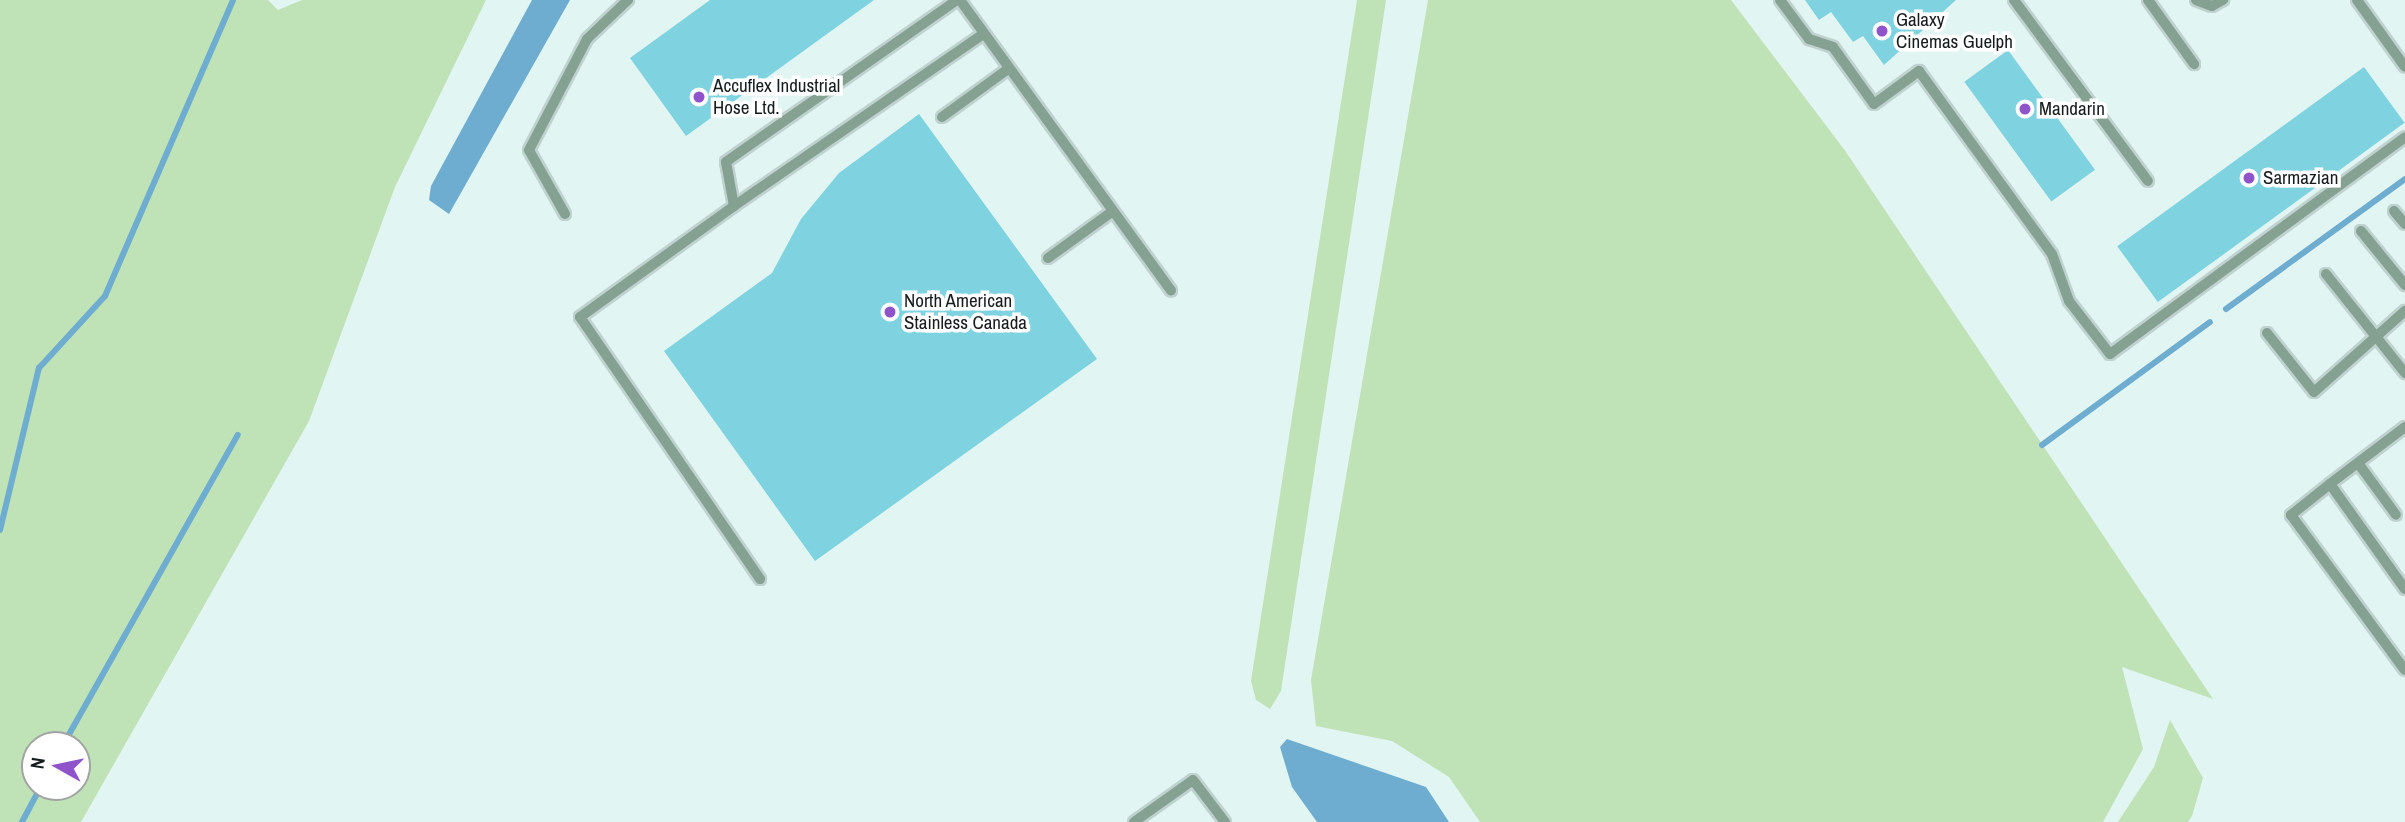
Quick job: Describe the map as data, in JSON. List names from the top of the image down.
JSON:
{
  "places": [
    "Galaxy Cinemas Guelph",
    "Accuflex Industrial Hose Ltd.",
    "Mandarin",
    "Sarmazian",
    "North American Stainless Canada"
  ],
  "north": "left"
}
